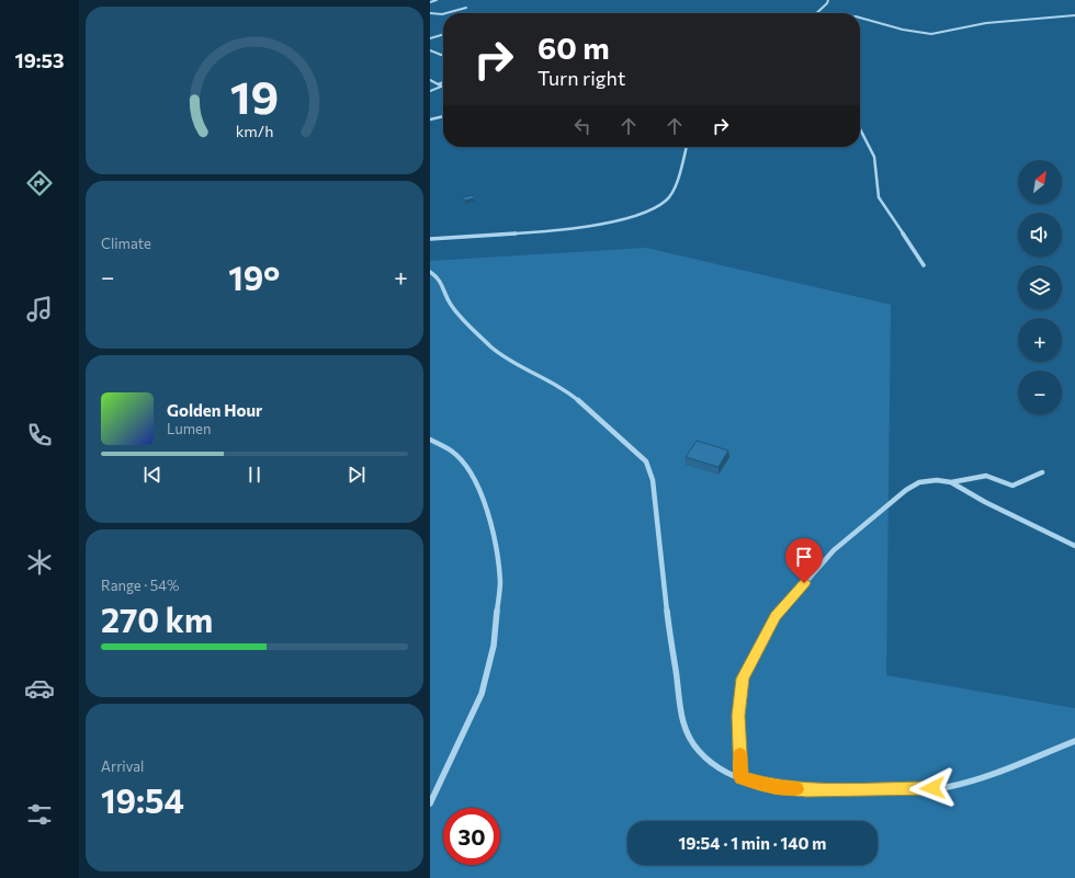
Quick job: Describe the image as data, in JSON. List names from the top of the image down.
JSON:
{
  "north": "top right",
  "page": {
    "tabs": "19:53",
    "turn": ["60 m", "Turn right"],
    "map_buttons": ["+", "−"],
    "tile": [
      "Climate",
      ["Range · 54%", "270 km"],
      ["Arrival", "19:54"]
    ],
    "heat": ["−", "19°", "+"],
    "song": ["Golden Hour", "Lumen"],
    "limit": "30",
    "trip": "19:54 · 1 min · 140 m",
    "gauge": ["19", "km/h"]
  }
}
